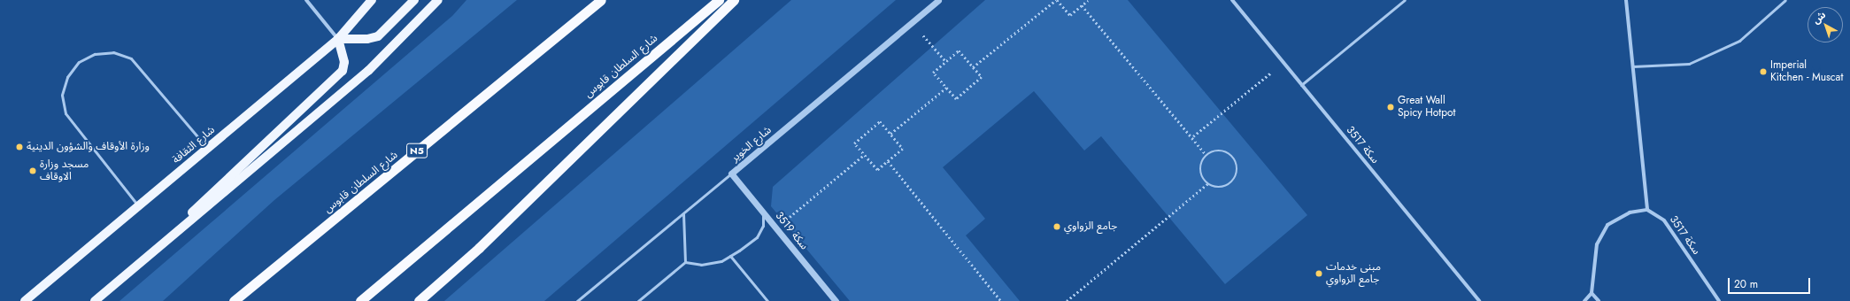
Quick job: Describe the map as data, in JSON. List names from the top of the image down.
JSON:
{
  "streets": {
    "highway": ["شارع السلطان قابوس", "N5"],
    "main road": ["شارع الثقافة"],
    "street": ["شارع الخوير", "سكة 3517", "سكة 3519"]
  },
  "crossings": [
    ["شارع الخوير", "سكة 3519"]
  ],
  "places": [
    "Imperial Kitchen - Muscat",
    "Great Wall Spicy Hotpot",
    "وزارة الأوقاف والشؤون الدينية",
    "مسجد وزارة الاوقاف",
    "جامع الزواوي",
    "مبنى خدمات جامع الزواوي"
  ],
  "scale_bar": "20 m",
  "north": "top left"
}
